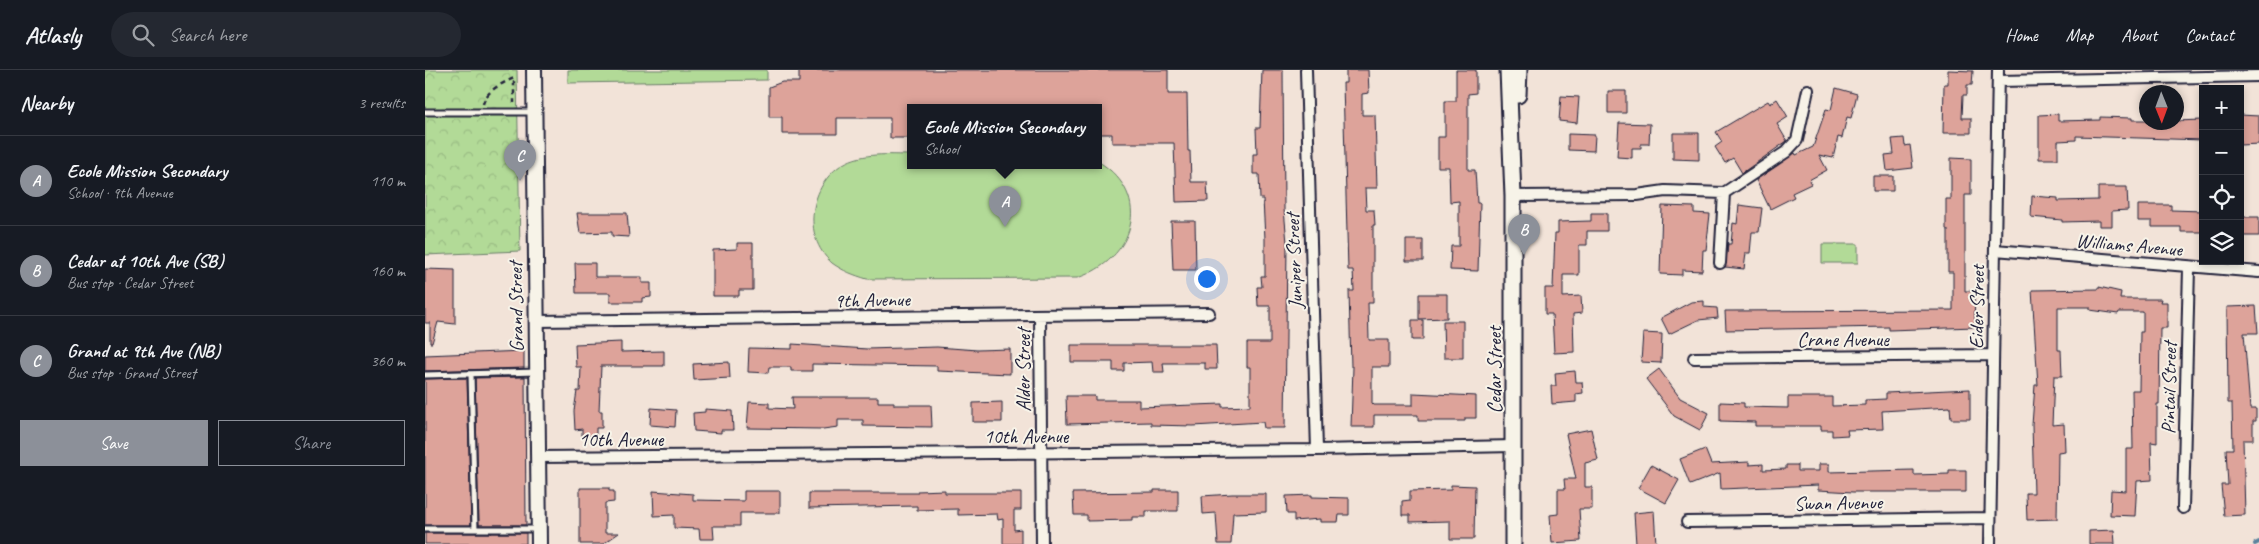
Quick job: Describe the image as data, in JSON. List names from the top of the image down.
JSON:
{
  "streets": {
    "main road": ["Cedar Street"],
    "street": [
      "Williams Avenue",
      "Juniper Street",
      "9th Avenue",
      "Grand Street",
      "Eider Street",
      "Crane Avenue",
      "Alder Street",
      "Pintail Street",
      "10th Avenue",
      "Swan Avenue"
    ]
  },
  "crossings": [
    ["Williams Avenue", "Eider Street"],
    ["Williams Avenue", "Pintail Street"],
    ["Juniper Street", "10th Avenue"],
    ["9th Avenue", "Grand Street"],
    ["9th Avenue", "Alder Street"],
    ["Grand Street", "10th Avenue"],
    ["Eider Street", "Crane Avenue"],
    ["Eider Street", "Swan Avenue"],
    ["Alder Street", "10th Avenue"],
    ["Cedar Street", "10th Avenue"]
  ],
  "north": "bottom",
  "page": {
    "header": "Atlasly",
    "search": "Search here",
    "nav": [
      "Home",
      "Map",
      "About",
      "Contact"
    ],
    "heading": ["Nearby", "3 results"],
    "map_buttons": ["+", "−"],
    "popup": ["Ecole Mission Secondary", "School"],
    "list": [
      {
        "mark": "A",
        "name": "Ecole Mission Secondary",
        "note": "School · 9th Avenue",
        "value": "110 m"
      },
      {
        "mark": "B",
        "name": "Cedar at 10th Ave (SB)",
        "note": "Bus stop · Cedar Street",
        "value": "160 m"
      },
      {
        "mark": "C",
        "name": "Grand at 9th Ave (NB)",
        "note": "Bus stop · Grand Street",
        "value": "360 m"
      }
    ],
    "pins": ["C", "A", "B"],
    "buttons": ["Save", "Share"]
  }
}
